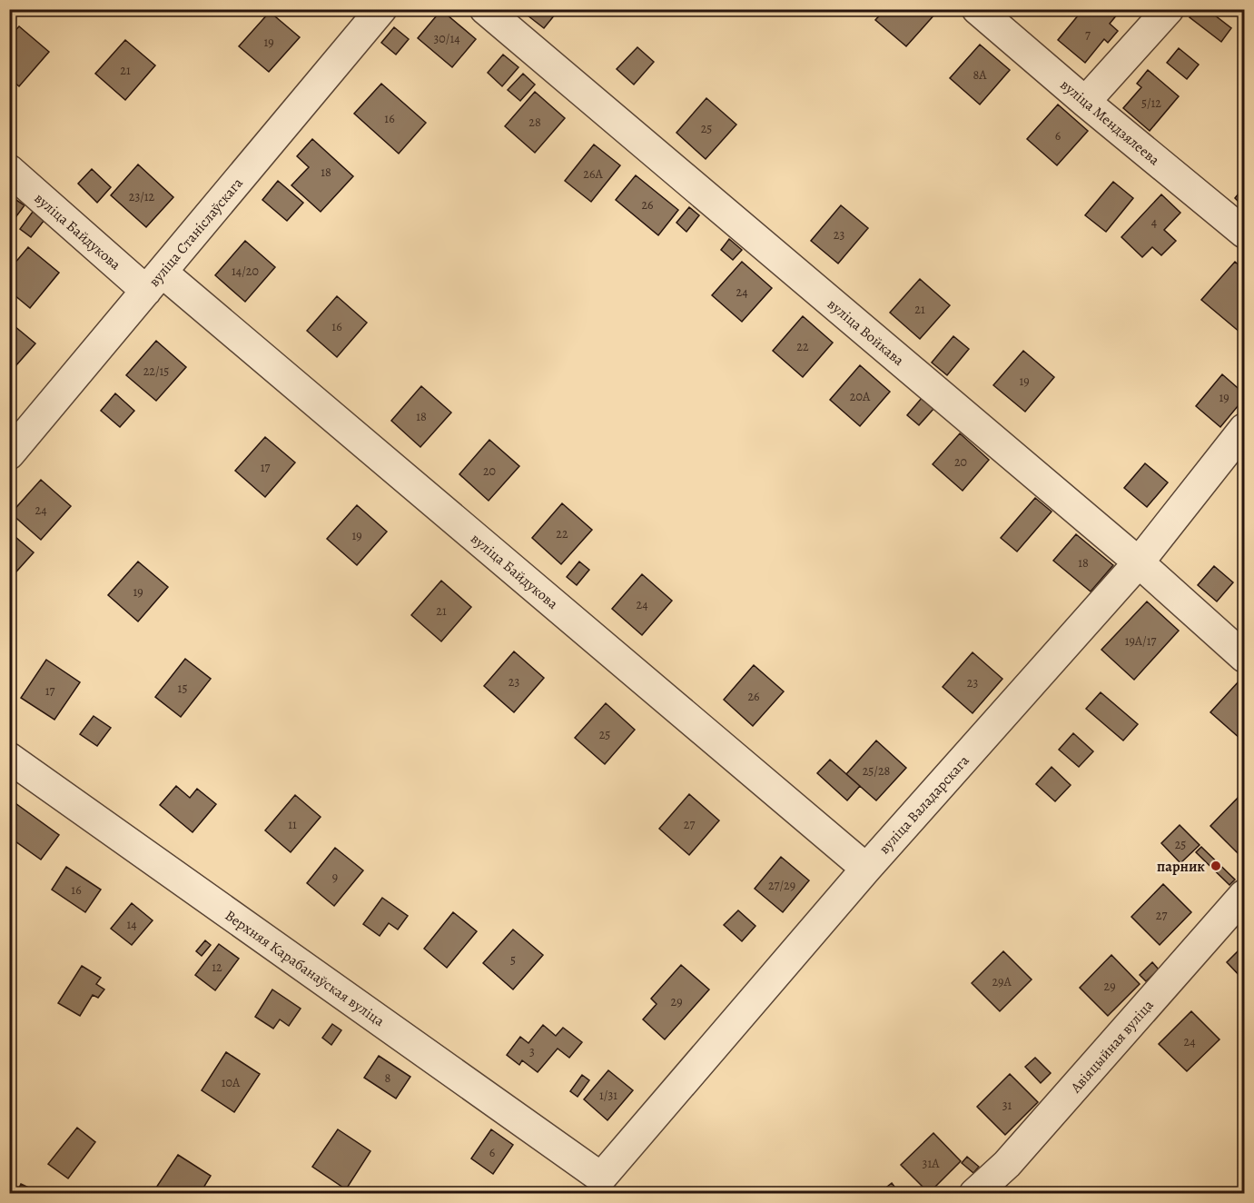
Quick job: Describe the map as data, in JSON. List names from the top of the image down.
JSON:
{
  "streets": {
    "street": [
      "вуліца Мендзялеева",
      "вуліца Байдукова",
      "вуліца Станіслаўскага",
      "вуліца Войкава",
      "вуліца Валадарскага",
      "Верхняя Карабанаўская вуліца",
      "Авіяцыйная вуліца"
    ]
  },
  "crossings": [
    ["вуліца Байдукова", "вуліца Станіслаўскага"],
    ["вуліца Байдукова", "вуліца Валадарскага"],
    ["вуліца Войкава", "вуліца Валадарскага"],
    ["вуліца Валадарскага", "Верхняя Карабанаўская вуліца"]
  ],
  "places": ["парник"],
  "house_numbers": [
    "7",
    "30/14",
    "19",
    "21",
    "8А",
    "5/12",
    "16",
    "28",
    "25",
    "6",
    "18",
    "26А",
    "23/12",
    "26",
    "4",
    "23",
    "14/20",
    "24",
    "21",
    "16",
    "22",
    "22/15",
    "19",
    "20А",
    "19",
    "18",
    "20",
    "17",
    "20",
    "24",
    "22",
    "19",
    "18",
    "19",
    "24",
    "21",
    "19А/17",
    "23",
    "23",
    "15",
    "17",
    "26",
    "25",
    "25/28",
    "11",
    "27",
    "25",
    "9",
    "27/29",
    "16",
    "27",
    "14",
    "5",
    "12",
    "29А",
    "29",
    "29",
    "24",
    "3",
    "8",
    "10А",
    "1/31",
    "31",
    "6",
    "31А"
  ]
}
